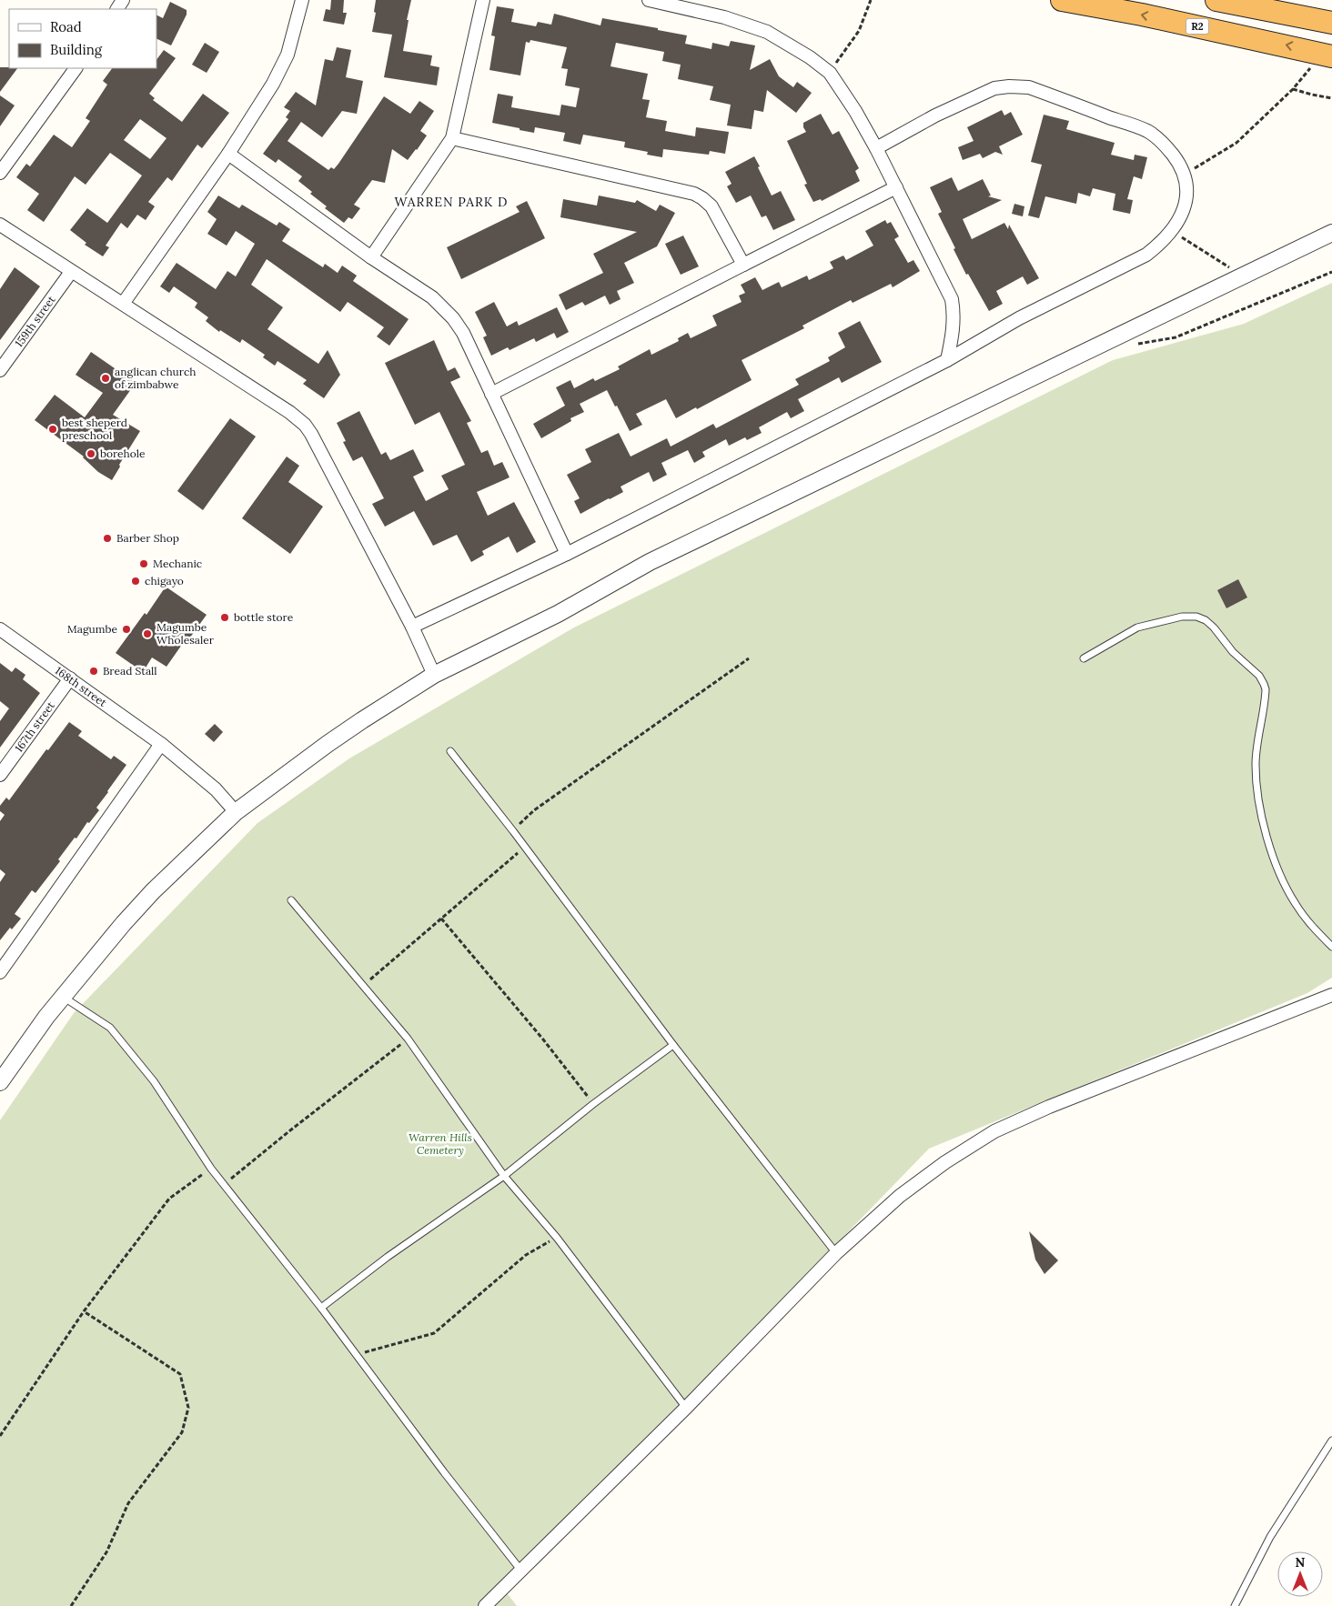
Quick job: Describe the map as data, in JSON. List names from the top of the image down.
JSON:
{
  "streets": {
    "highway": ["R2"],
    "street": ["159th street", "168th street", "167th street"]
  },
  "crossings": [
    ["168th street", "167th street"]
  ],
  "districts": ["WARREN PARK D"],
  "parks": ["Warren Hills Cemetery"],
  "places": [
    "anglican church of zimbabwe",
    "best sheperd preschool",
    "borehole",
    "Barber Shop",
    "Mechanic",
    "chigayo",
    "bottle store",
    "Magumbe",
    "Magumbe Wholesaler",
    "Bread Stall"
  ],
  "legend": ["Road", "Building"],
  "north": "top"
}
